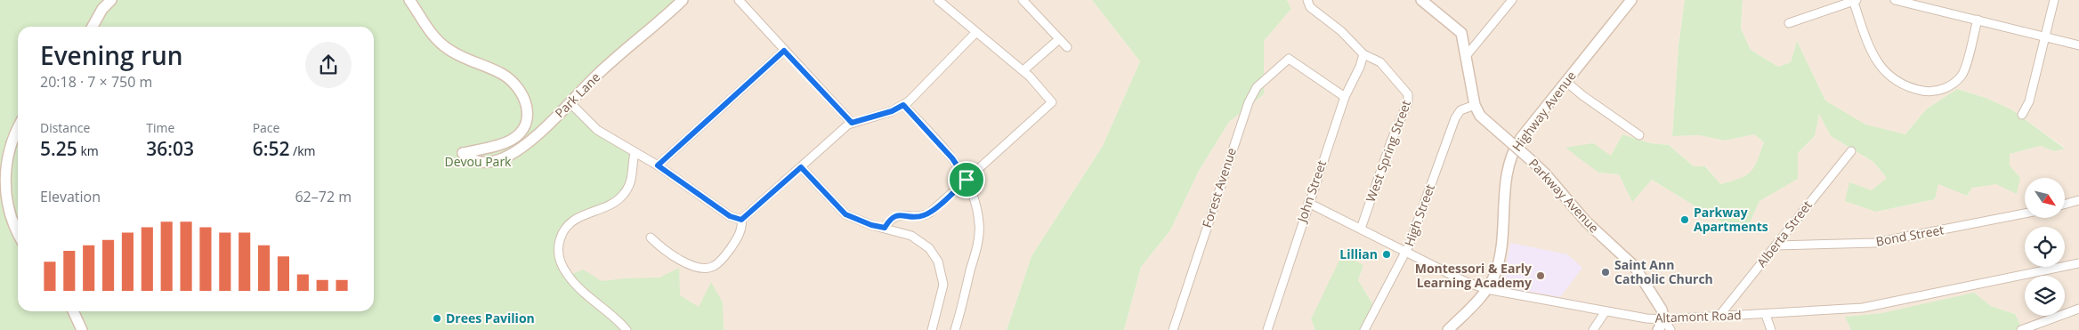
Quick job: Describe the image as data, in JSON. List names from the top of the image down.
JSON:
{
  "streets": {
    "street": [
      "Park Lane",
      "Highway Avenue",
      "West Spring Street",
      "Forest Avenue",
      "John Street",
      "Parkway Avenue",
      "High Street",
      "Alberta Street",
      "Bond Street",
      "Altamont Road"
    ]
  },
  "crossings": [
    ["Highway Avenue", "Altamont Road"],
    ["West Spring Street", "John Street"],
    ["West Spring Street", "Altamont Road"],
    ["Forest Avenue", "John Street"],
    ["John Street", "Altamont Road"],
    ["Parkway Avenue", "High Street"],
    ["Parkway Avenue", "Altamont Road"],
    ["High Street", "Altamont Road"],
    ["Alberta Street", "Bond Street"],
    ["Alberta Street", "Altamont Road"]
  ],
  "parks": ["Devou Park"],
  "places": [
    "Parkway Apartments",
    "Lillian",
    "Saint Ann Catholic Church",
    "Montessori & Early Learning Academy",
    "Drees Pavilion"
  ],
  "north": "bottom right",
  "page": {
    "heading": ["Evening run", "20:18 · 7 × 750 m"],
    "stats": [
      ["Distance", "5.25 km"],
      ["Time", "36:03"],
      ["Pace", "6:52 /km"]
    ],
    "chart": ["Elevation", "62–72 m"]
  }
}
